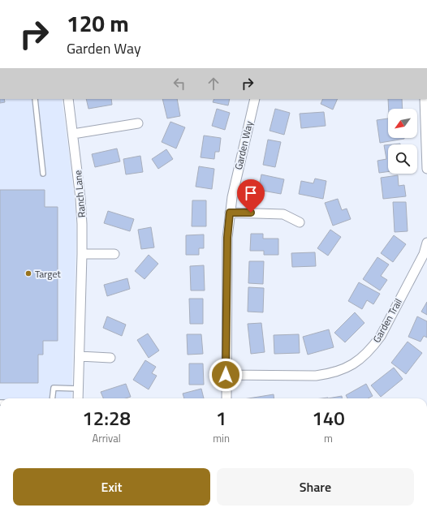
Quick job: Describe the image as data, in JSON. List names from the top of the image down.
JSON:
{
  "streets": {
    "street": ["Garden Way", "Ranch Lane", "Garden Trail"]
  },
  "crossings": [
    ["Garden Way", "Garden Trail"]
  ],
  "places": ["Target"],
  "north": "bottom left",
  "page": {
    "turn": ["120 m", "Garden Way"],
    "eta": [
      "12:28",
      "Arrival",
      "1",
      "min",
      "140",
      "m"
    ],
    "buttons": ["Exit", "Share"]
  }
}
